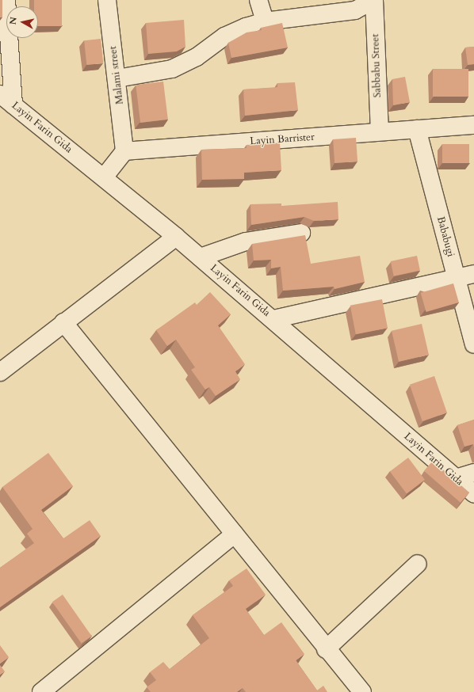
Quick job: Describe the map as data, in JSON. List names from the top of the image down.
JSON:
{
  "streets": {
    "street": [
      "Sabbabu Street",
      "Malami street",
      "Layin Farin Gida",
      "Layin Barrister",
      "Bababugi"
    ]
  },
  "crossings": [
    ["Sabbabu Street", "Layin Barrister"],
    ["Malami street", "Layin Barrister"],
    ["Layin Barrister", "Bababugi"]
  ],
  "north": "left"
}
